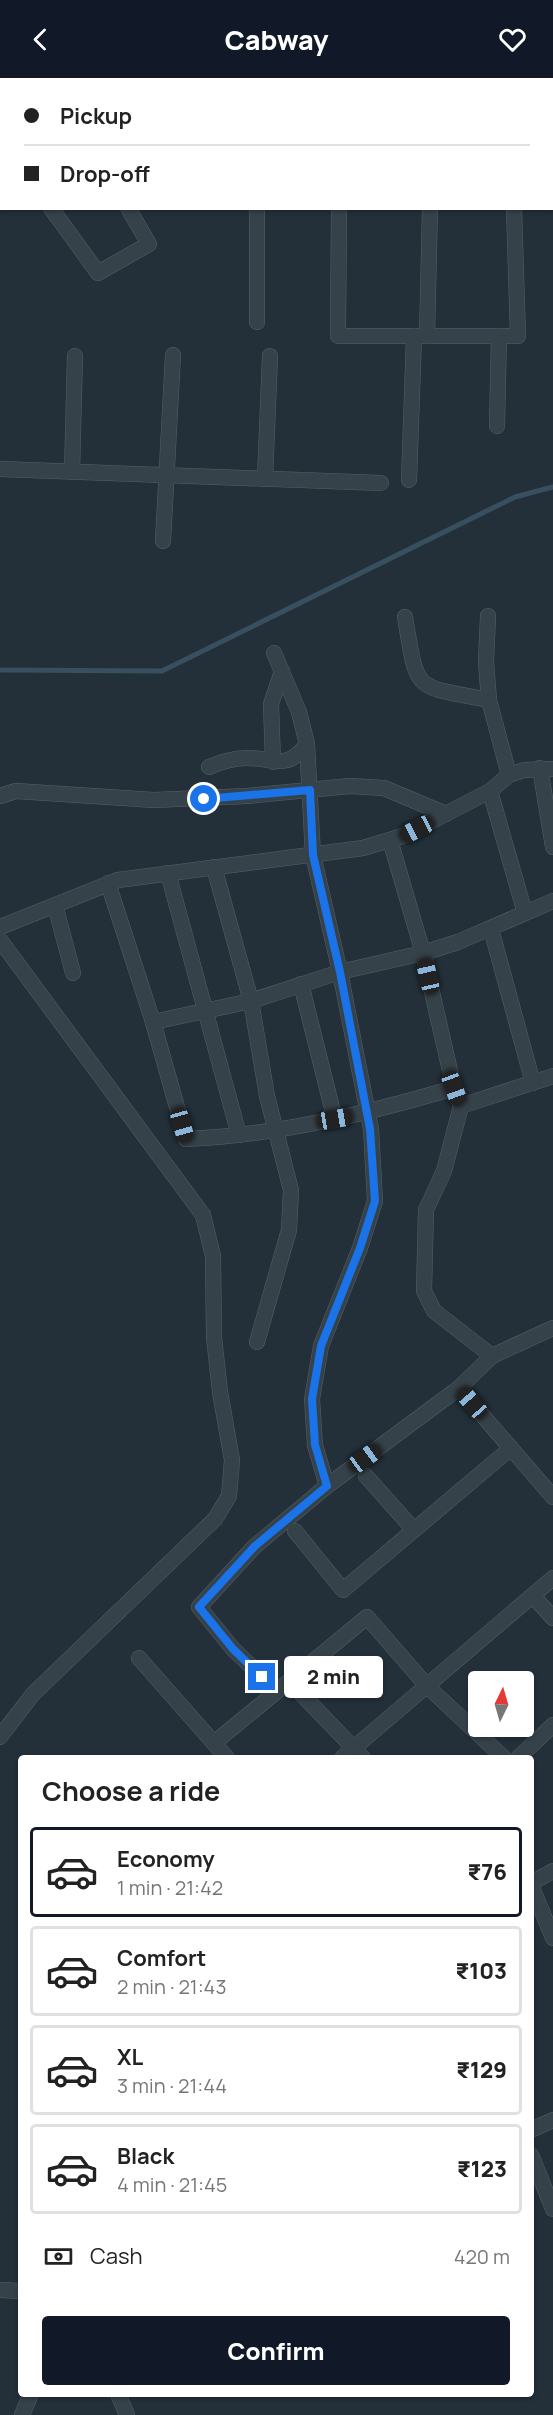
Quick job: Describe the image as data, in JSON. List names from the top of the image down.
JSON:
{
  "north": "top",
  "page": {
    "header": "Cabway",
    "banner": ["Pickup", "Drop-off"],
    "bubble": "2 min",
    "heading": "Choose a ride",
    "list": [
      {
        "name": "Economy",
        "note": "1 min · 21:42",
        "value": "₹76"
      },
      {
        "name": "Comfort",
        "note": "2 min · 21:43",
        "value": "₹103"
      },
      {
        "name": "XL",
        "note": "3 min · 21:44",
        "value": "₹129"
      },
      {
        "name": "Black",
        "note": "4 min · 21:45",
        "value": "₹123"
      }
    ],
    "pay": ["Cash", "420 m"],
    "buttons": "Confirm"
  }
}
